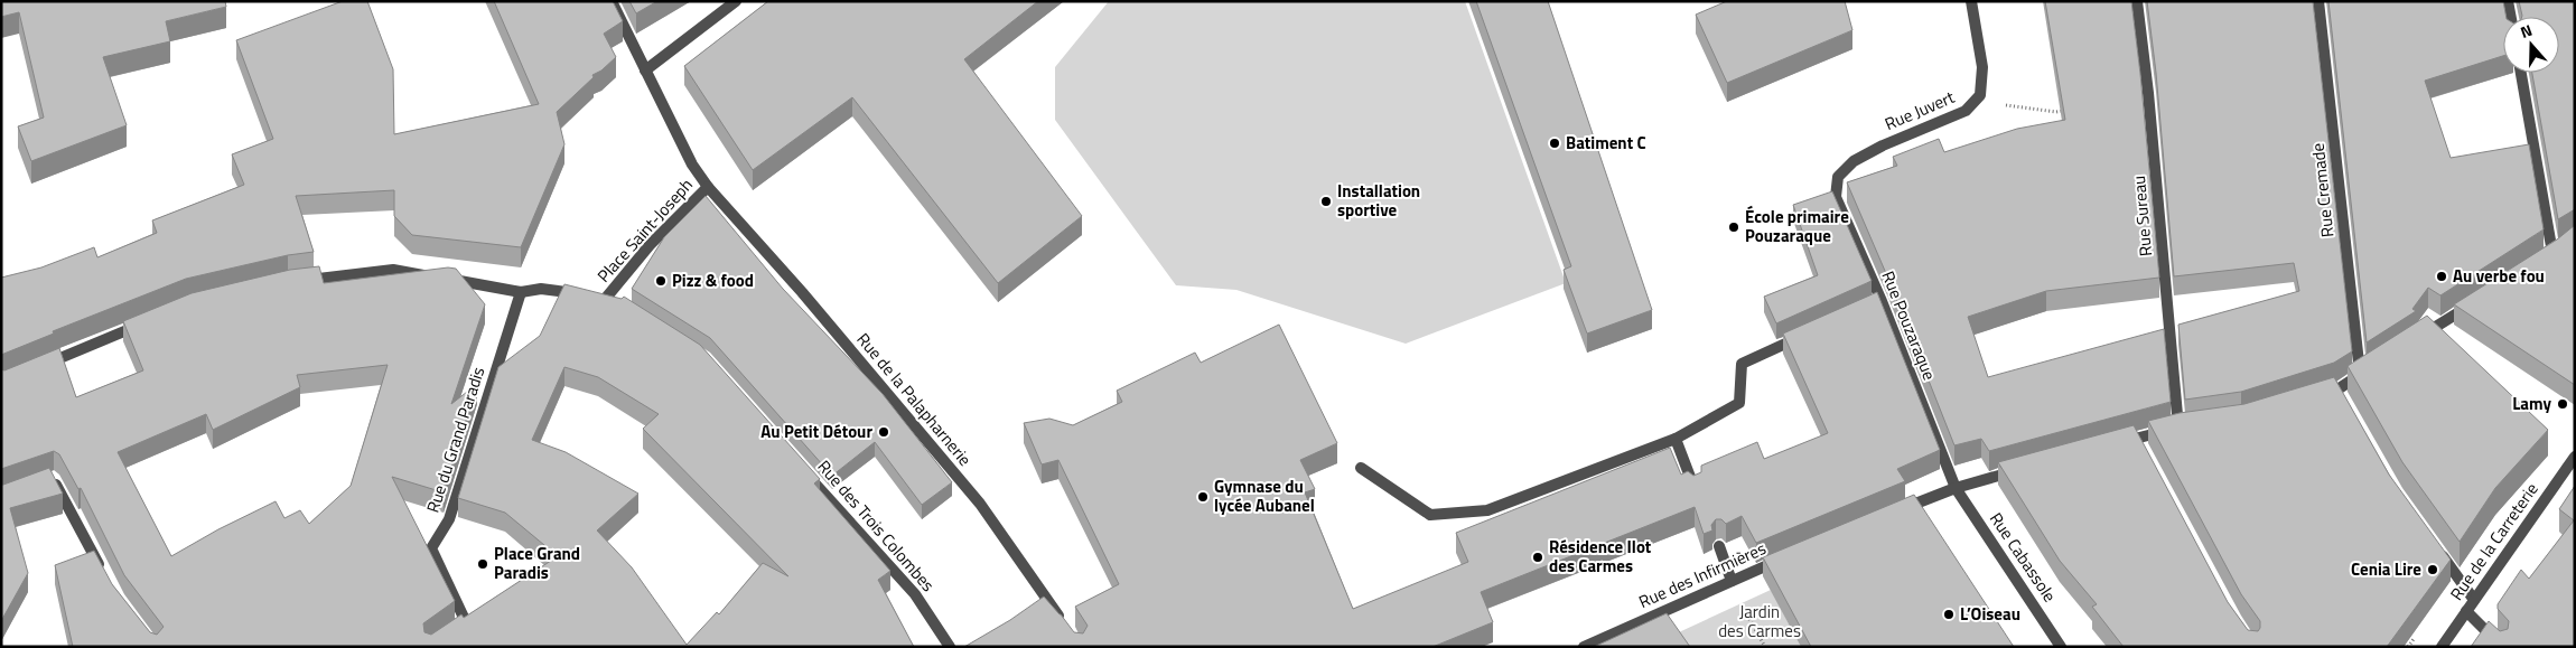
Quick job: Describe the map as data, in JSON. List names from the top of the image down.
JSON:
{
  "streets": {
    "street": [
      "Rue Juvert",
      "Rue Cremade",
      "Rue Sureau",
      "Place Saint-Joseph",
      "Rue Pouzaraque",
      "Rue de la Palapharnerie",
      "Rue du Grand Paradis",
      "Rue des Trois Colombes",
      "Rue de la Carreterie",
      "Rue Cabassole",
      "Rue des Infirmières"
    ]
  },
  "crossings": [
    ["Rue Juvert", "Rue Pouzaraque"],
    ["Place Saint-Joseph", "Rue de la Palapharnerie"],
    ["Rue Pouzaraque", "Rue Cabassole"]
  ],
  "parks": ["Jardin des Carmes"],
  "places": [
    "Batiment C",
    "Installation sportive",
    "École primaire Pouzaraque",
    "Au verbe fou",
    "Pizz & food",
    "Lamy",
    "Au Petit Détour",
    "Gymnase du lycée Aubanel",
    "Résidence Ilot des Carmes",
    "Place Grand Paradis",
    "Cenia Lire",
    "L’Oiseau"
  ],
  "north": "top"
}
